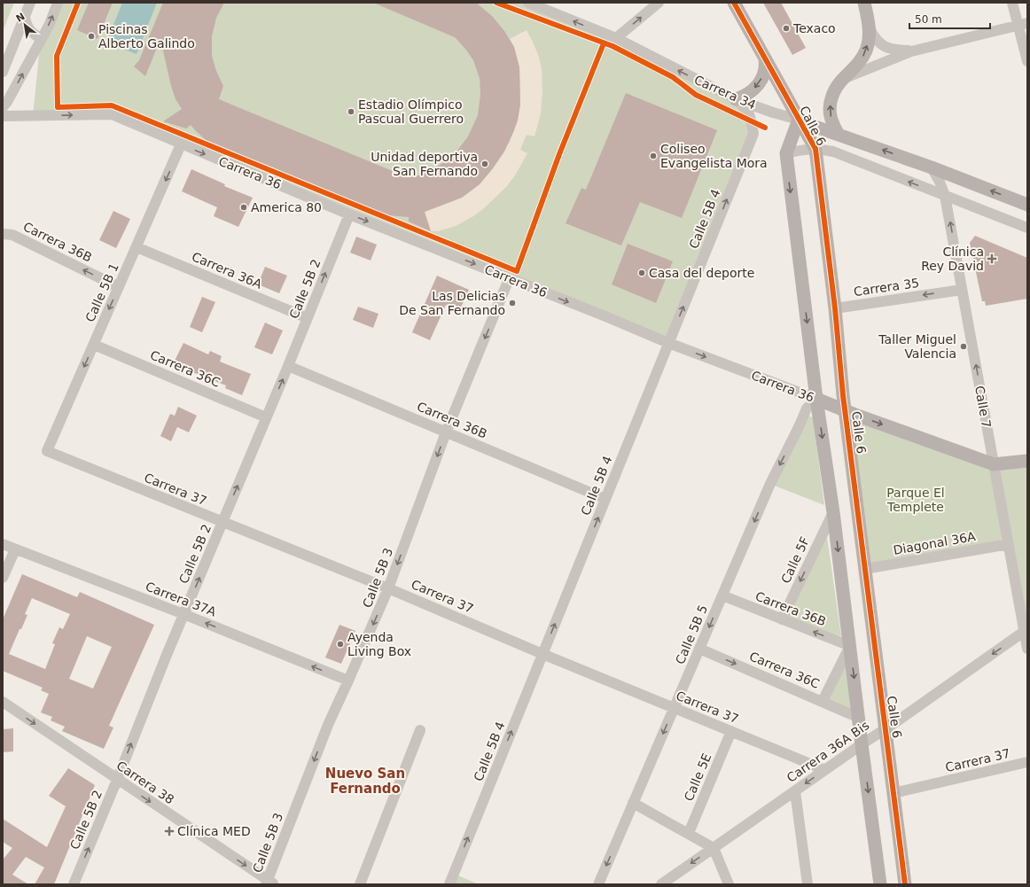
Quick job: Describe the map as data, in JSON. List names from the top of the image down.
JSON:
{
  "streets": {
    "main road": ["Carrera 34", "Calle 6", "Carrera 36"],
    "street": [
      "Calle 5B 4",
      "Carrera 36B",
      "Carrera 36A",
      "Carrera 35",
      "Calle 5B 2",
      "Calle 5B 1",
      "Carrera 36C",
      "Calle 7",
      "Carrera 37",
      "Diagonal 36A",
      "Calle 5F",
      "Calle 5B 3",
      "Carrera 37A",
      "Calle 5B 5",
      "Carrera 36A Bis",
      "Calle 5E",
      "Carrera 38"
    ]
  },
  "crossings": [
    ["Carrera 34", "Calle 6"],
    ["Carrera 34", "Calle 5B 4"],
    ["Carrera 34", "Calle 7"],
    ["Calle 6", "Carrera 36"],
    ["Calle 6", "Carrera 36B"],
    ["Calle 6", "Carrera 35"],
    ["Calle 6", "Carrera 36C"],
    ["Calle 6", "Carrera 37"],
    ["Calle 6", "Diagonal 36A"],
    ["Calle 6", "Calle 5F"],
    ["Calle 6", "Calle 5B 5"],
    ["Calle 6", "Carrera 36A Bis"],
    ["Carrera 36", "Calle 5B 4"],
    ["Carrera 36", "Calle 5B 2"],
    ["Carrera 36", "Calle 5B 1"],
    ["Carrera 36", "Calle 7"],
    ["Carrera 36", "Calle 5B 3"],
    ["Carrera 36", "Calle 5B 5"],
    ["Calle 5B 4", "Carrera 36B"],
    ["Calle 5B 4", "Carrera 37"],
    ["Carrera 36B", "Calle 5B 2"],
    ["Carrera 36B", "Calle 5B 1"],
    ["Carrera 36B", "Calle 5F"],
    ["Carrera 36B", "Calle 5B 3"],
    ["Carrera 36B", "Calle 5B 5"],
    ["Carrera 36A", "Calle 5B 2"],
    ["Carrera 36A", "Calle 5B 1"],
    ["Carrera 35", "Calle 7"],
    ["Calle 5B 2", "Carrera 36C"],
    ["Calle 5B 2", "Carrera 37"],
    ["Calle 5B 2", "Carrera 37A"],
    ["Calle 5B 2", "Carrera 38"],
    ["Calle 5B 1", "Carrera 36C"],
    ["Calle 5B 1", "Carrera 37"],
    ["Carrera 36C", "Calle 5B 5"],
    ["Calle 7", "Diagonal 36A"],
    ["Calle 7", "Carrera 36A Bis"],
    ["Carrera 37", "Calle 5B 3"],
    ["Carrera 37", "Calle 5B 5"],
    ["Carrera 37", "Carrera 36A Bis"],
    ["Carrera 37", "Calle 5E"],
    ["Calle 5B 3", "Carrera 37A"],
    ["Calle 5B 3", "Carrera 38"]
  ],
  "one_way": [
    "Carrera 36",
    "Calle 5B 4",
    "Carrera 35",
    "Calle 5B 2",
    "Calle 5B 1",
    "Carrera 36C",
    "Calle 7",
    "Calle 5F",
    "Calle 5B 3",
    "Carrera 37A",
    "Calle 5B 5",
    "Carrera 36A Bis",
    "Carrera 38"
  ],
  "districts": ["Nuevo San Fernando"],
  "parks": ["Parque El Templete"],
  "places": {
    "other": [
      "Texaco",
      "Piscinas Alberto Galindo",
      "Estadio Olímpico Pascual Guerrero",
      "Coliseo Evangelista Mora",
      "Unidad deportiva San Fernando",
      "America 80",
      "Casa del deporte",
      "Las Delicias De San Fernando",
      "Taller Miguel Valencia",
      "Ayenda Living Box"
    ],
    "health": ["Clínica Rey David", "Clínica MED"]
  },
  "scale_bar": "50 m",
  "north": "top left"
}
